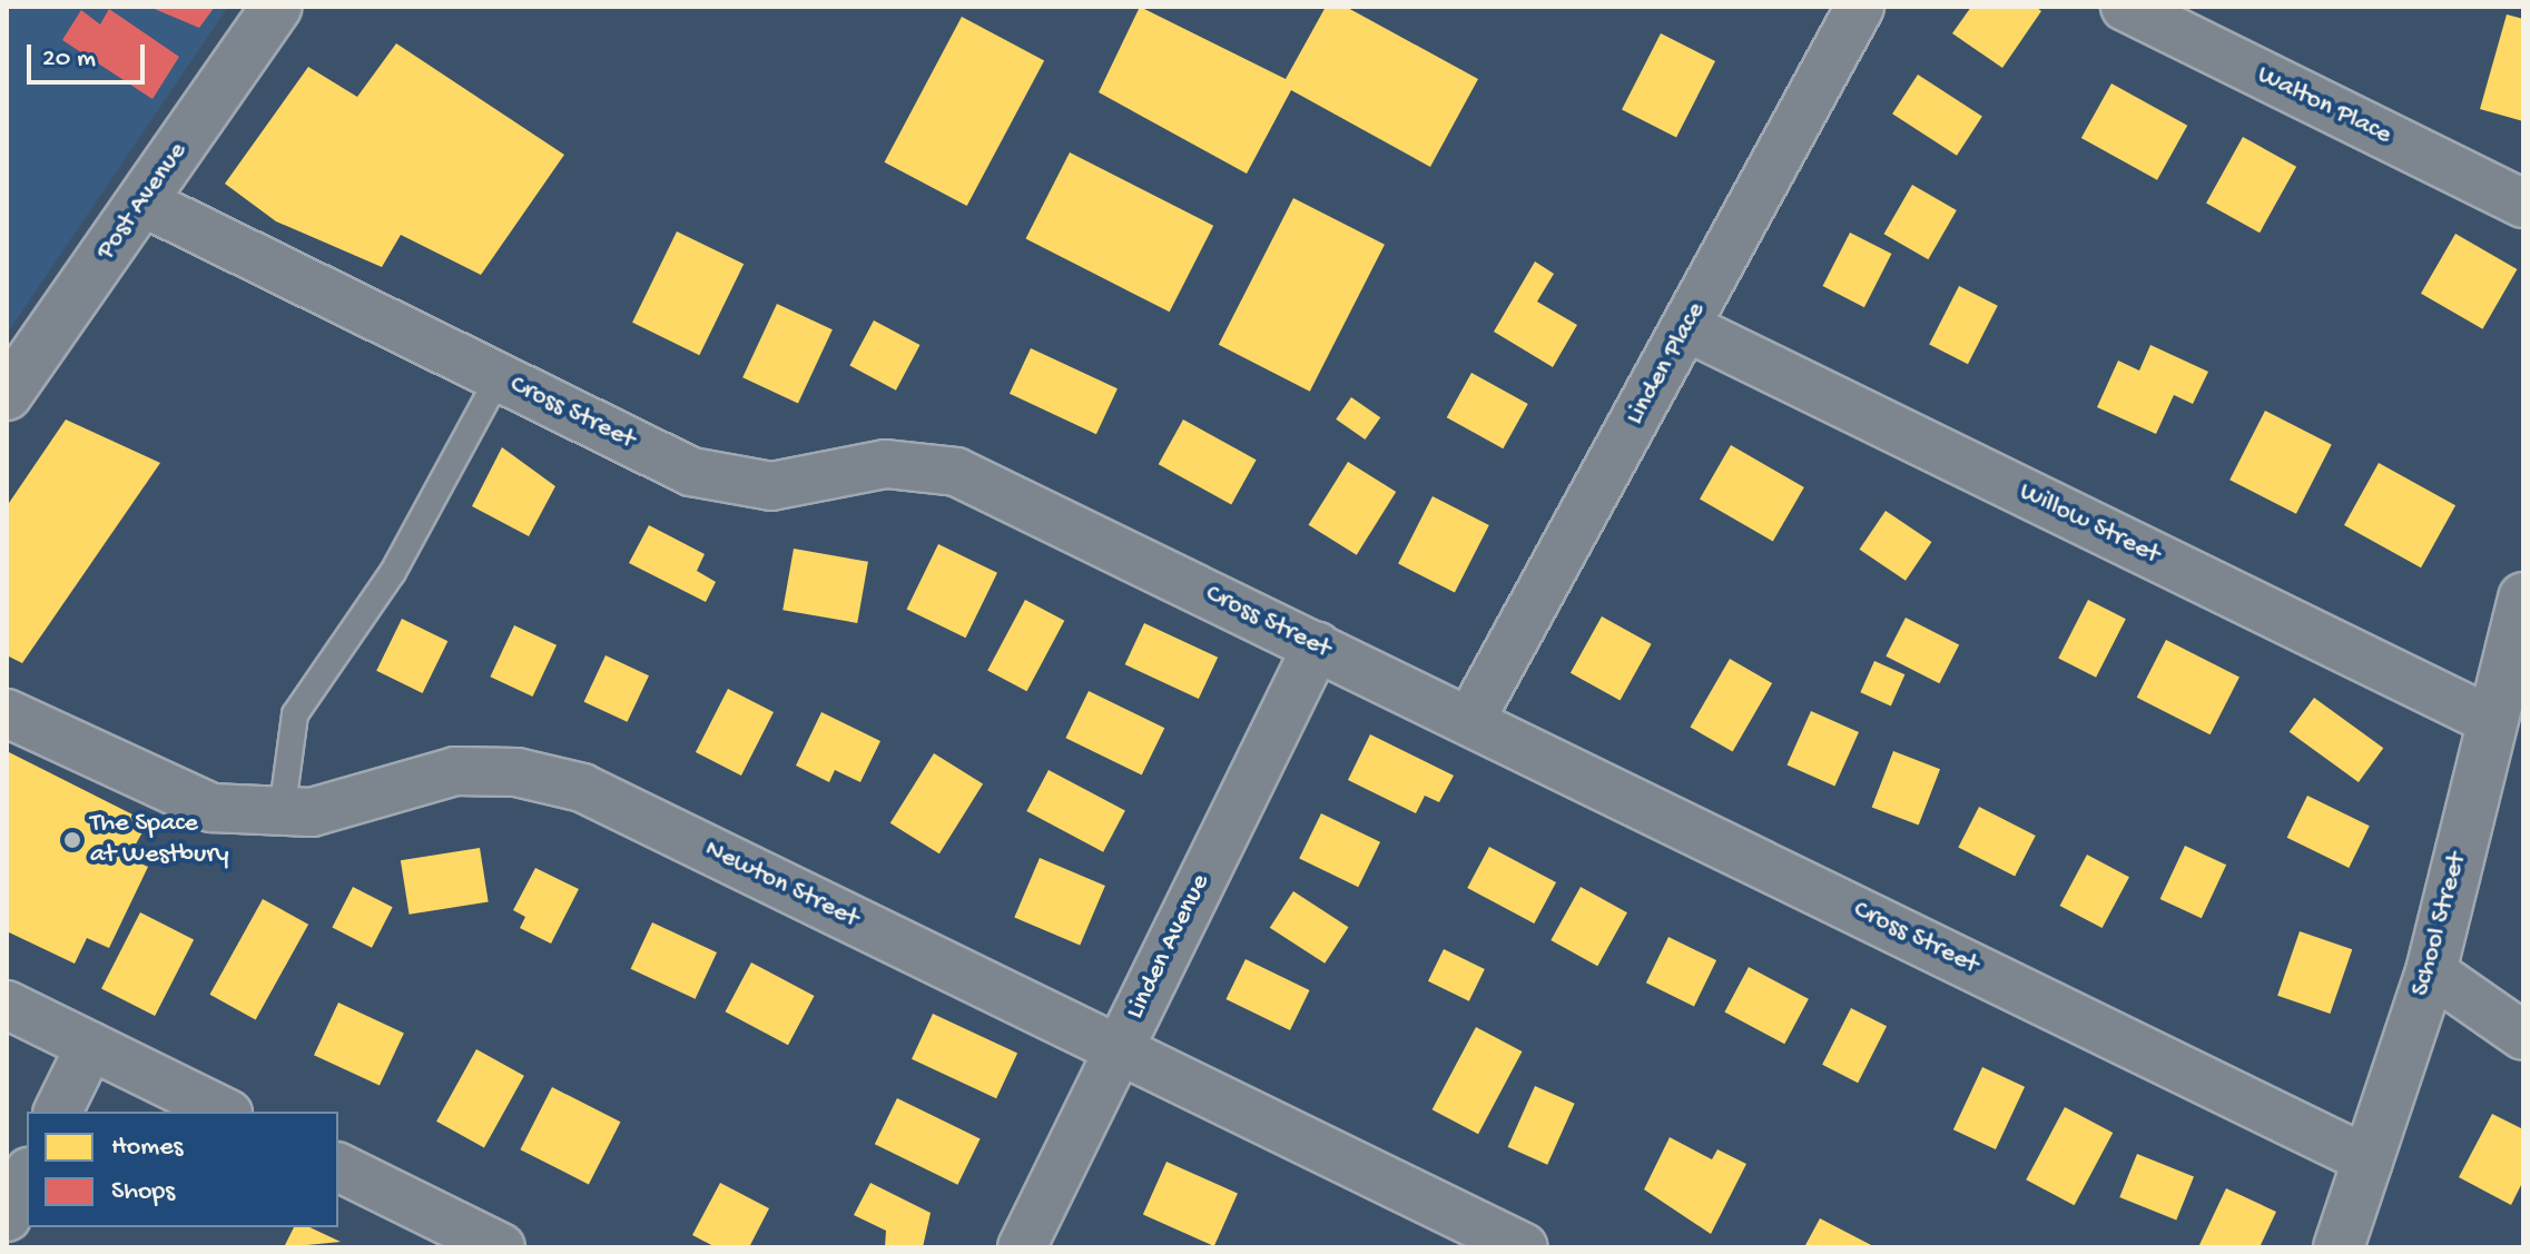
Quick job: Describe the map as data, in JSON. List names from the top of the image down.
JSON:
{
  "streets": {
    "street": [
      "Walton Place",
      "Post Avenue",
      "Linden Place",
      "Cross Street",
      "Willow Street",
      "Newton Street",
      "School Street",
      "Linden Avenue"
    ]
  },
  "crossings": [
    ["Post Avenue", "Cross Street"],
    ["Linden Place", "Cross Street"],
    ["Linden Place", "Willow Street"],
    ["Cross Street", "School Street"],
    ["Cross Street", "Linden Avenue"],
    ["Willow Street", "School Street"],
    ["Newton Street", "Linden Avenue"]
  ],
  "places": ["The Space at Westbury"],
  "legend": ["Homes", "Shops"],
  "scale_bar": "20 m"
}
